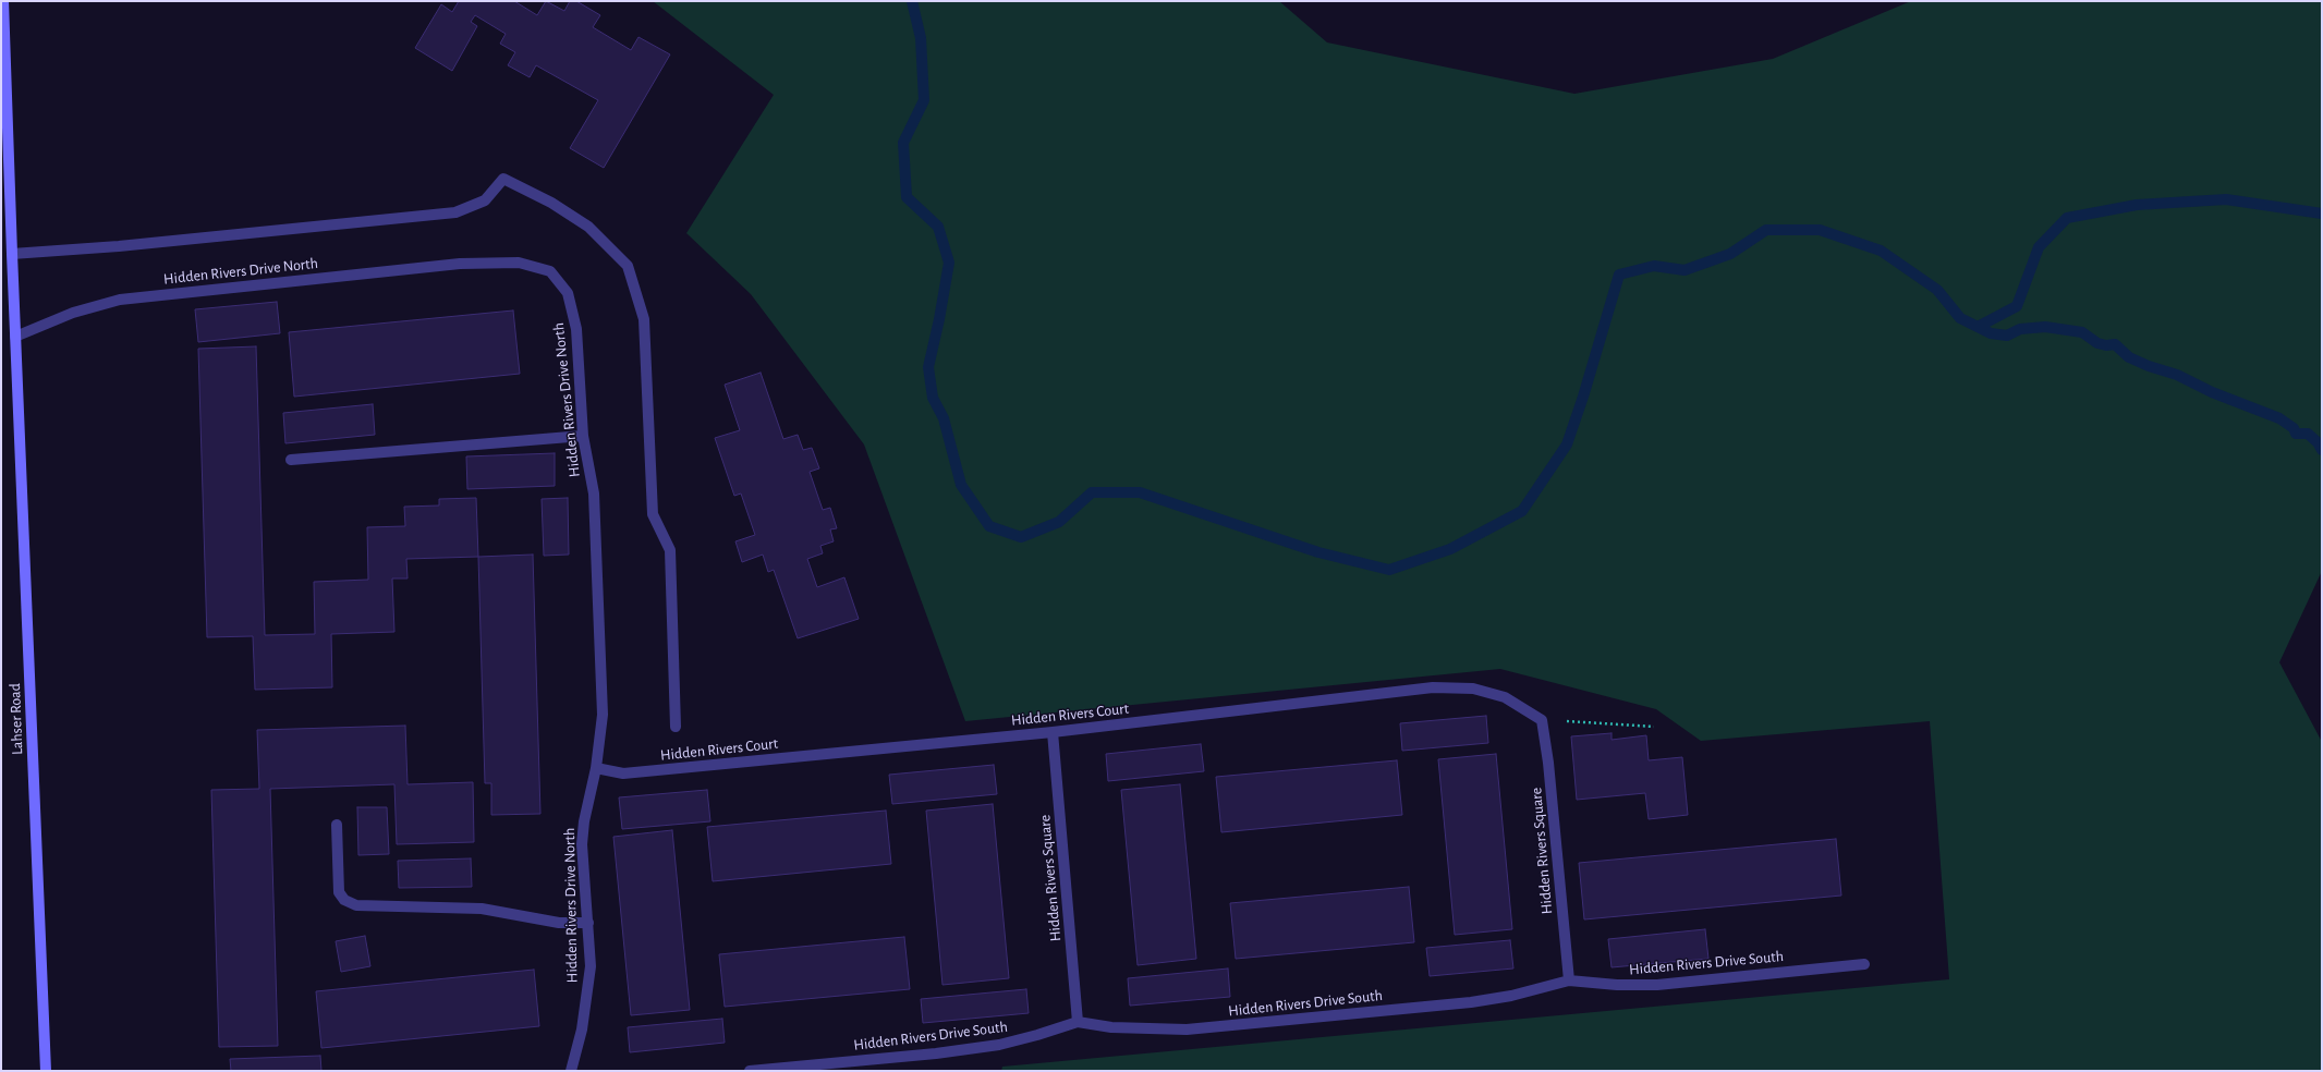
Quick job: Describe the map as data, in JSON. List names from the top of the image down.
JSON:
{
  "streets": {
    "main road": ["Lahser Road"],
    "lane": [
      "Hidden Rivers Drive North",
      "Hidden Rivers Court",
      "Hidden Rivers Square",
      "Hidden Rivers Drive South"
    ]
  },
  "crossings": [
    ["Hidden Rivers Drive North", "Hidden Rivers Court"],
    ["Hidden Rivers Drive North", "Lahser Road"],
    ["Hidden Rivers Court", "Hidden Rivers Square"],
    ["Hidden Rivers Square", "Hidden Rivers Drive South"]
  ]
}
